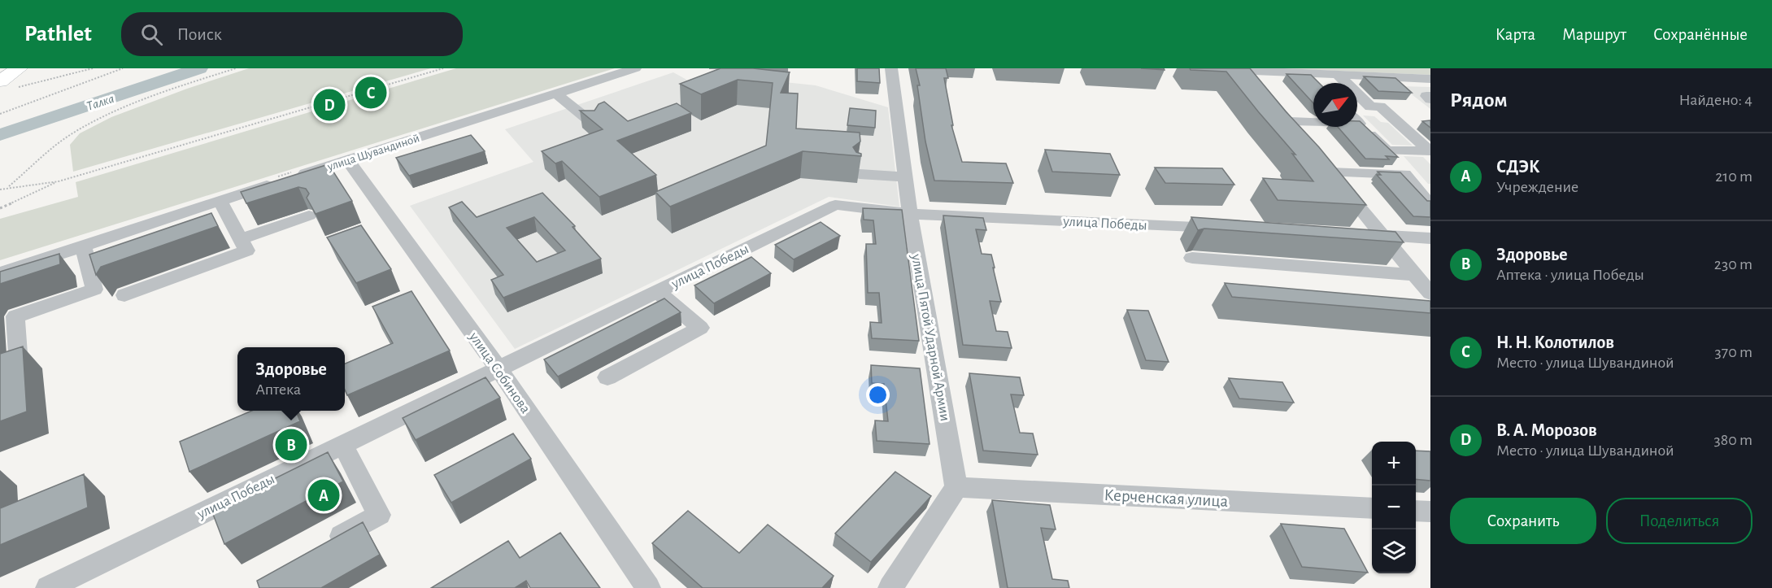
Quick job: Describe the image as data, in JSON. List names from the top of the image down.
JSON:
{
  "streets": {
    "street": [
      "улица Шувандиной",
      "улица Победы",
      "улица Пятой Ударной Армии",
      "улица Собинова",
      "Керченская улица"
    ]
  },
  "crossings": [
    ["улица Шувандиной", "улица Собинова"],
    ["улица Победы", "улица Пятой Ударной Армии"],
    ["улица Победы", "улица Собинова"],
    ["улица Пятой Ударной Армии", "Керченская улица"]
  ],
  "water": ["Талка"],
  "north": "top right",
  "page": {
    "header": "Pathlet",
    "search": "Поиск",
    "nav": ["Карта", "Маршрут", "Сохранённые"],
    "heading": ["Рядом", "Найдено: 4"],
    "pins": [
      "C",
      "D",
      "B",
      "A"
    ],
    "list": [
      {
        "mark": "A",
        "name": "СДЭК",
        "note": "Учреждение",
        "value": "210 m"
      },
      {
        "mark": "B",
        "name": "Здоровье",
        "note": "Аптека · улица Победы",
        "value": "230 m"
      },
      {
        "mark": "C",
        "name": "Н. Н. Колотилов",
        "note": "Место · улица Шувандиной",
        "value": "370 m"
      },
      {
        "mark": "D",
        "name": "В. А. Морозов",
        "note": "Место · улица Шувандиной",
        "value": "380 m"
      }
    ],
    "popup": ["Здоровье", "Аптека"],
    "map_buttons": ["+", "−"],
    "buttons": ["Сохранить", "Поделиться"]
  }
}
